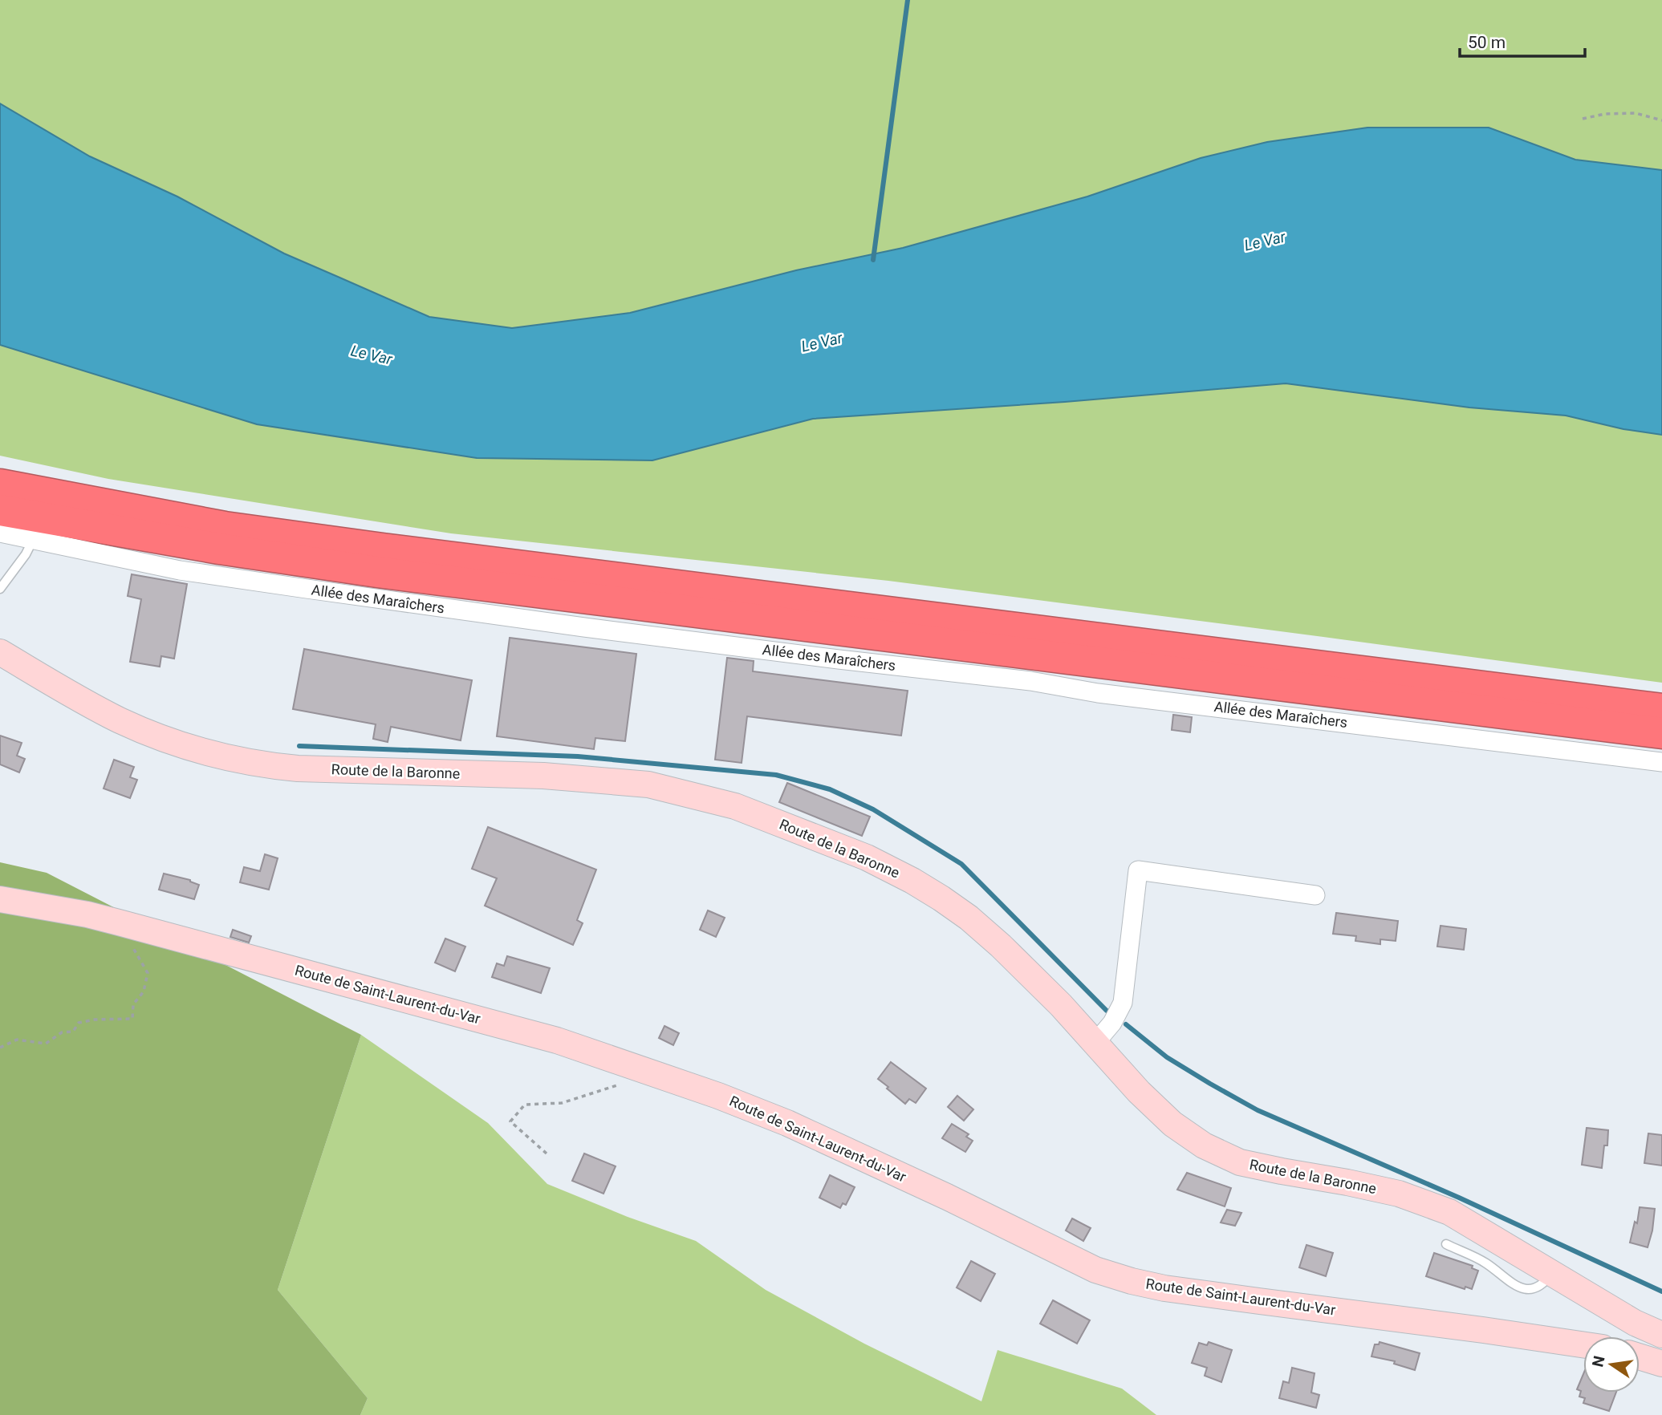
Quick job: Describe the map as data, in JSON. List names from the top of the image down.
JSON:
{
  "streets": {
    "main road": ["Route de la Baronne", "Route de Saint-Laurent-du-Var"],
    "street": ["Allée des Maraîchers"]
  },
  "water": ["Le Var"],
  "scale_bar": "50 m",
  "north": "left"
}
